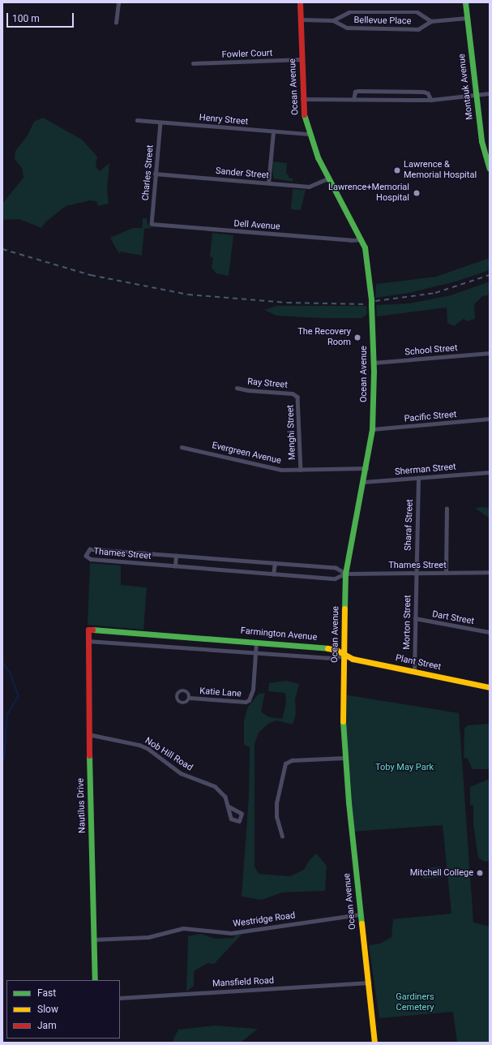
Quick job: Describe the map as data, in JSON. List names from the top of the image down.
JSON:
{
  "streets": {
    "main road": [
      "Ocean Avenue",
      "Montauk Avenue",
      "Farmington Avenue",
      "Plant Street",
      "Nautilus Drive"
    ],
    "street": [
      "Bellevue Place",
      "Fowler Court",
      "Henry Street",
      "Charles Street",
      "Sander Street",
      "Dell Avenue",
      "School Street",
      "Ray Street",
      "Pacific Street",
      "Menghi Street",
      "Evergreen Avenue",
      "Sherman Street",
      "Sharaf Street",
      "Thames Street",
      "Dart Street",
      "Morton Street",
      "Katie Lane",
      "Nob Hill Road",
      "Westridge Road",
      "Mansfield Road"
    ]
  },
  "crossings": [
    ["Bellevue Place", "Ocean Avenue"],
    ["Bellevue Place", "Montauk Avenue"],
    ["Fowler Court", "Ocean Avenue"],
    ["Ocean Avenue", "Henry Street"],
    ["Ocean Avenue", "Sander Street"],
    ["Ocean Avenue", "Dell Avenue"],
    ["Ocean Avenue", "School Street"],
    ["Ocean Avenue", "Pacific Street"],
    ["Ocean Avenue", "Evergreen Avenue"],
    ["Ocean Avenue", "Sherman Street"],
    ["Ocean Avenue", "Thames Street"],
    ["Ocean Avenue", "Farmington Avenue"],
    ["Ocean Avenue", "Plant Street"],
    ["Ocean Avenue", "Westridge Road"],
    ["Ocean Avenue", "Mansfield Road"],
    ["Henry Street", "Charles Street"],
    ["Charles Street", "Sander Street"],
    ["Charles Street", "Dell Avenue"],
    ["Ray Street", "Menghi Street"],
    ["Menghi Street", "Evergreen Avenue"],
    ["Sherman Street", "Sharaf Street"],
    ["Sharaf Street", "Thames Street"],
    ["Sharaf Street", "Morton Street"],
    ["Thames Street", "Morton Street"],
    ["Dart Street", "Morton Street"],
    ["Morton Street", "Plant Street"],
    ["Farmington Avenue", "Plant Street"],
    ["Farmington Avenue", "Katie Lane"],
    ["Farmington Avenue", "Nautilus Drive"],
    ["Nob Hill Road", "Nautilus Drive"],
    ["Nautilus Drive", "Westridge Road"]
  ],
  "parks": ["Toby May Park", "Gardiners Cemetery"],
  "places": [
    "Lawrence & Memorial Hospital",
    "Lawrence+Memorial Hospital",
    "The Recovery Room",
    "Mitchell College"
  ],
  "legend": ["Fast", "Slow", "Jam"],
  "scale_bar": "100 m"
}
